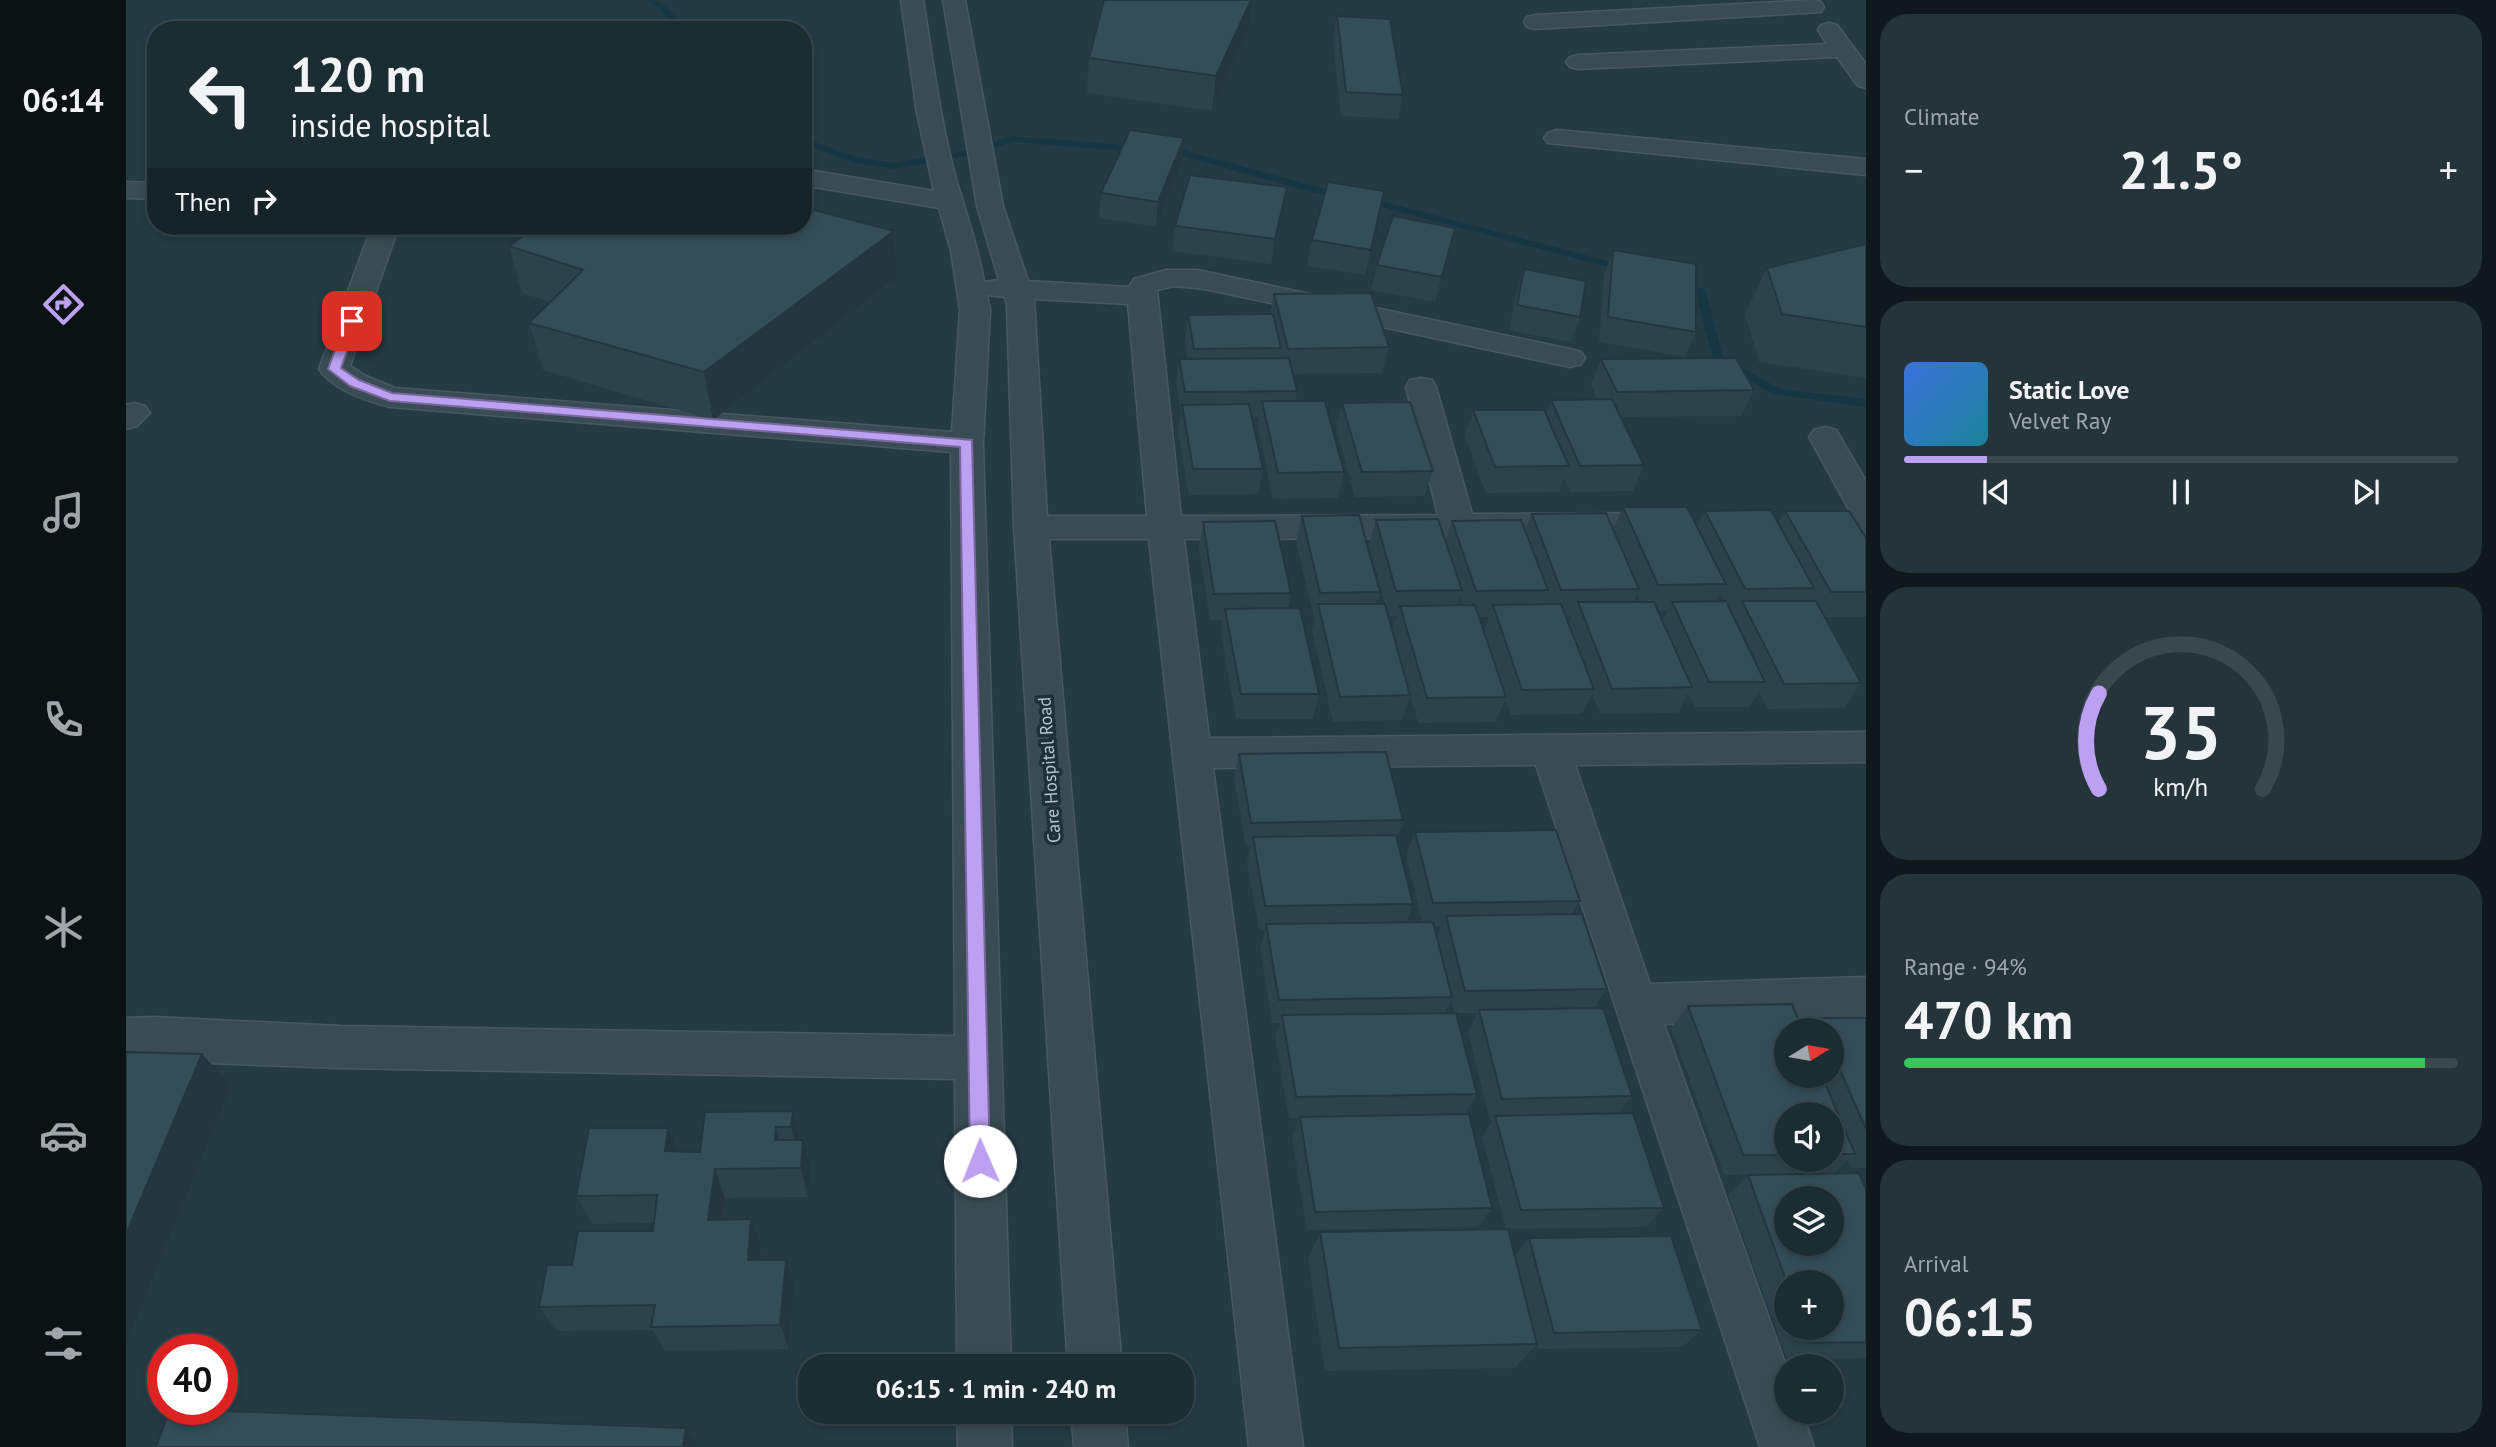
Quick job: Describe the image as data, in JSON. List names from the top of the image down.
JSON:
{
  "streets": {
    "street": ["Care Hospital Road"]
  },
  "north": "right",
  "page": {
    "tabs": "06:14",
    "tile": [
      "Climate",
      ["Range · 94%", "470 km"],
      ["Arrival", "06:15"]
    ],
    "turn": ["120 m", "inside hospital"],
    "heat": ["−", "21.5°", "+"],
    "then": "Then",
    "song": ["Static Love", "Velvet Ray"],
    "map_buttons": ["+", "−"],
    "limit": "40",
    "trip": "06:15 · 1 min · 240 m",
    "gauge": ["35", "km/h"]
  }
}
